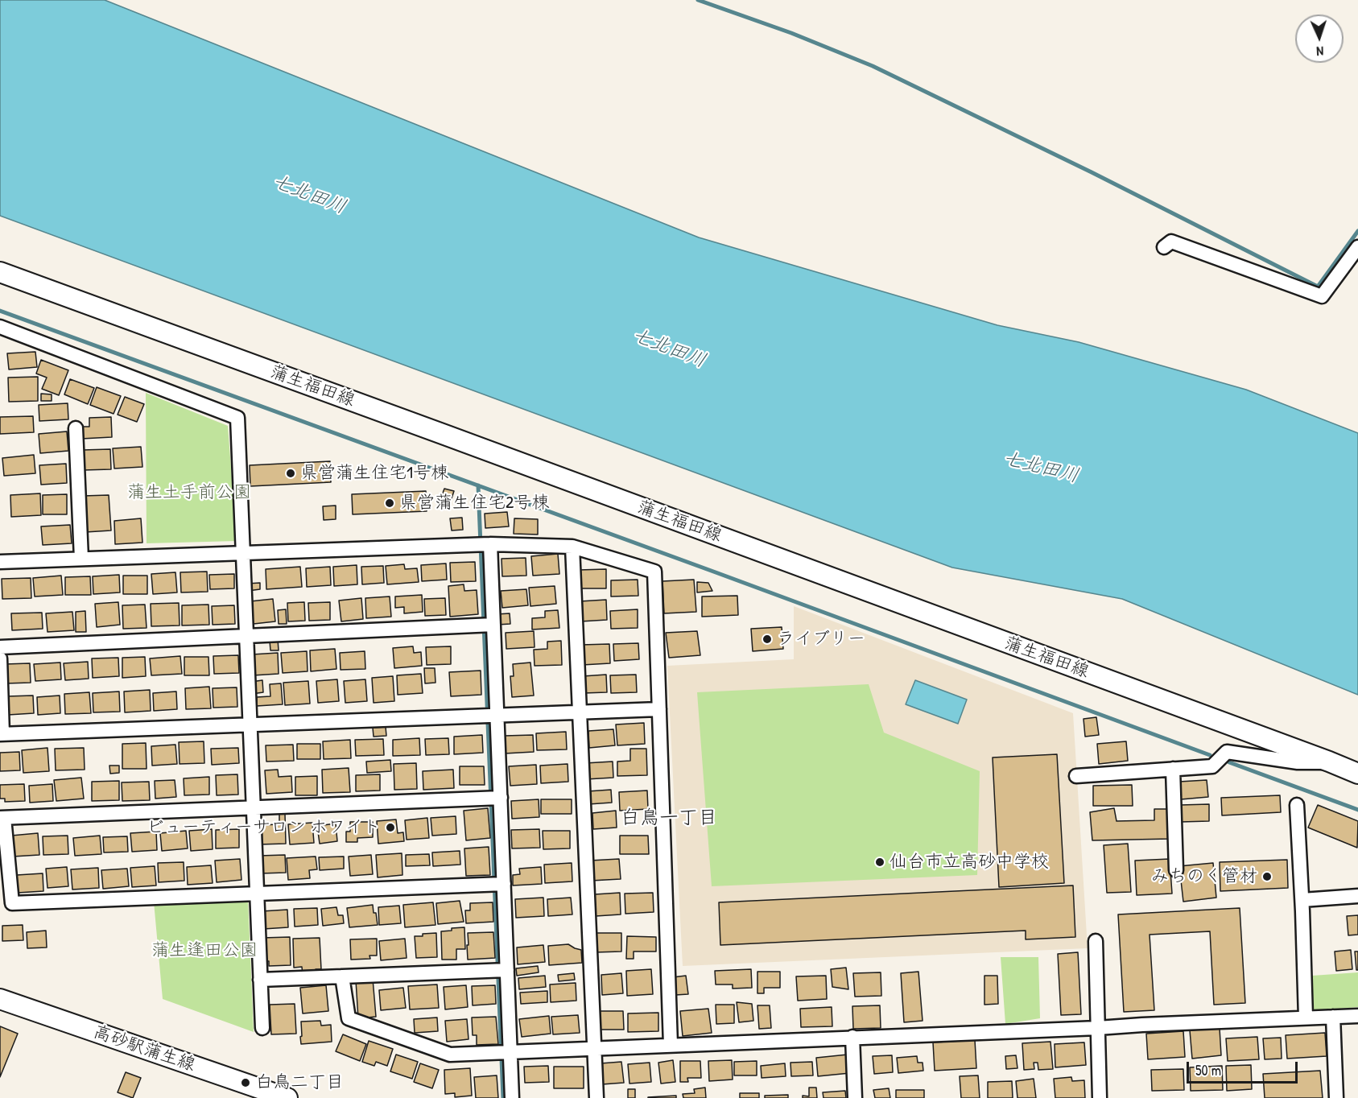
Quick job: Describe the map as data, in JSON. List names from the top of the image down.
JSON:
{
  "streets": {
    "main road": ["蒲生福田線", "高砂駅蒲生線"]
  },
  "districts": ["白鳥一丁目"],
  "water": ["七北田川"],
  "parks": ["蒲生土手前公園", "蒲生逢田公園"],
  "places": [
    "県営蒲生住宅1号棟",
    "県営蒲生住宅2号棟",
    "ライブリー",
    "ビューティーサロン ホワイト",
    "仙台市立高砂中学校",
    "みちのく管材",
    "白鳥二丁目"
  ],
  "scale_bar": "50 m",
  "north": "bottom"
}
